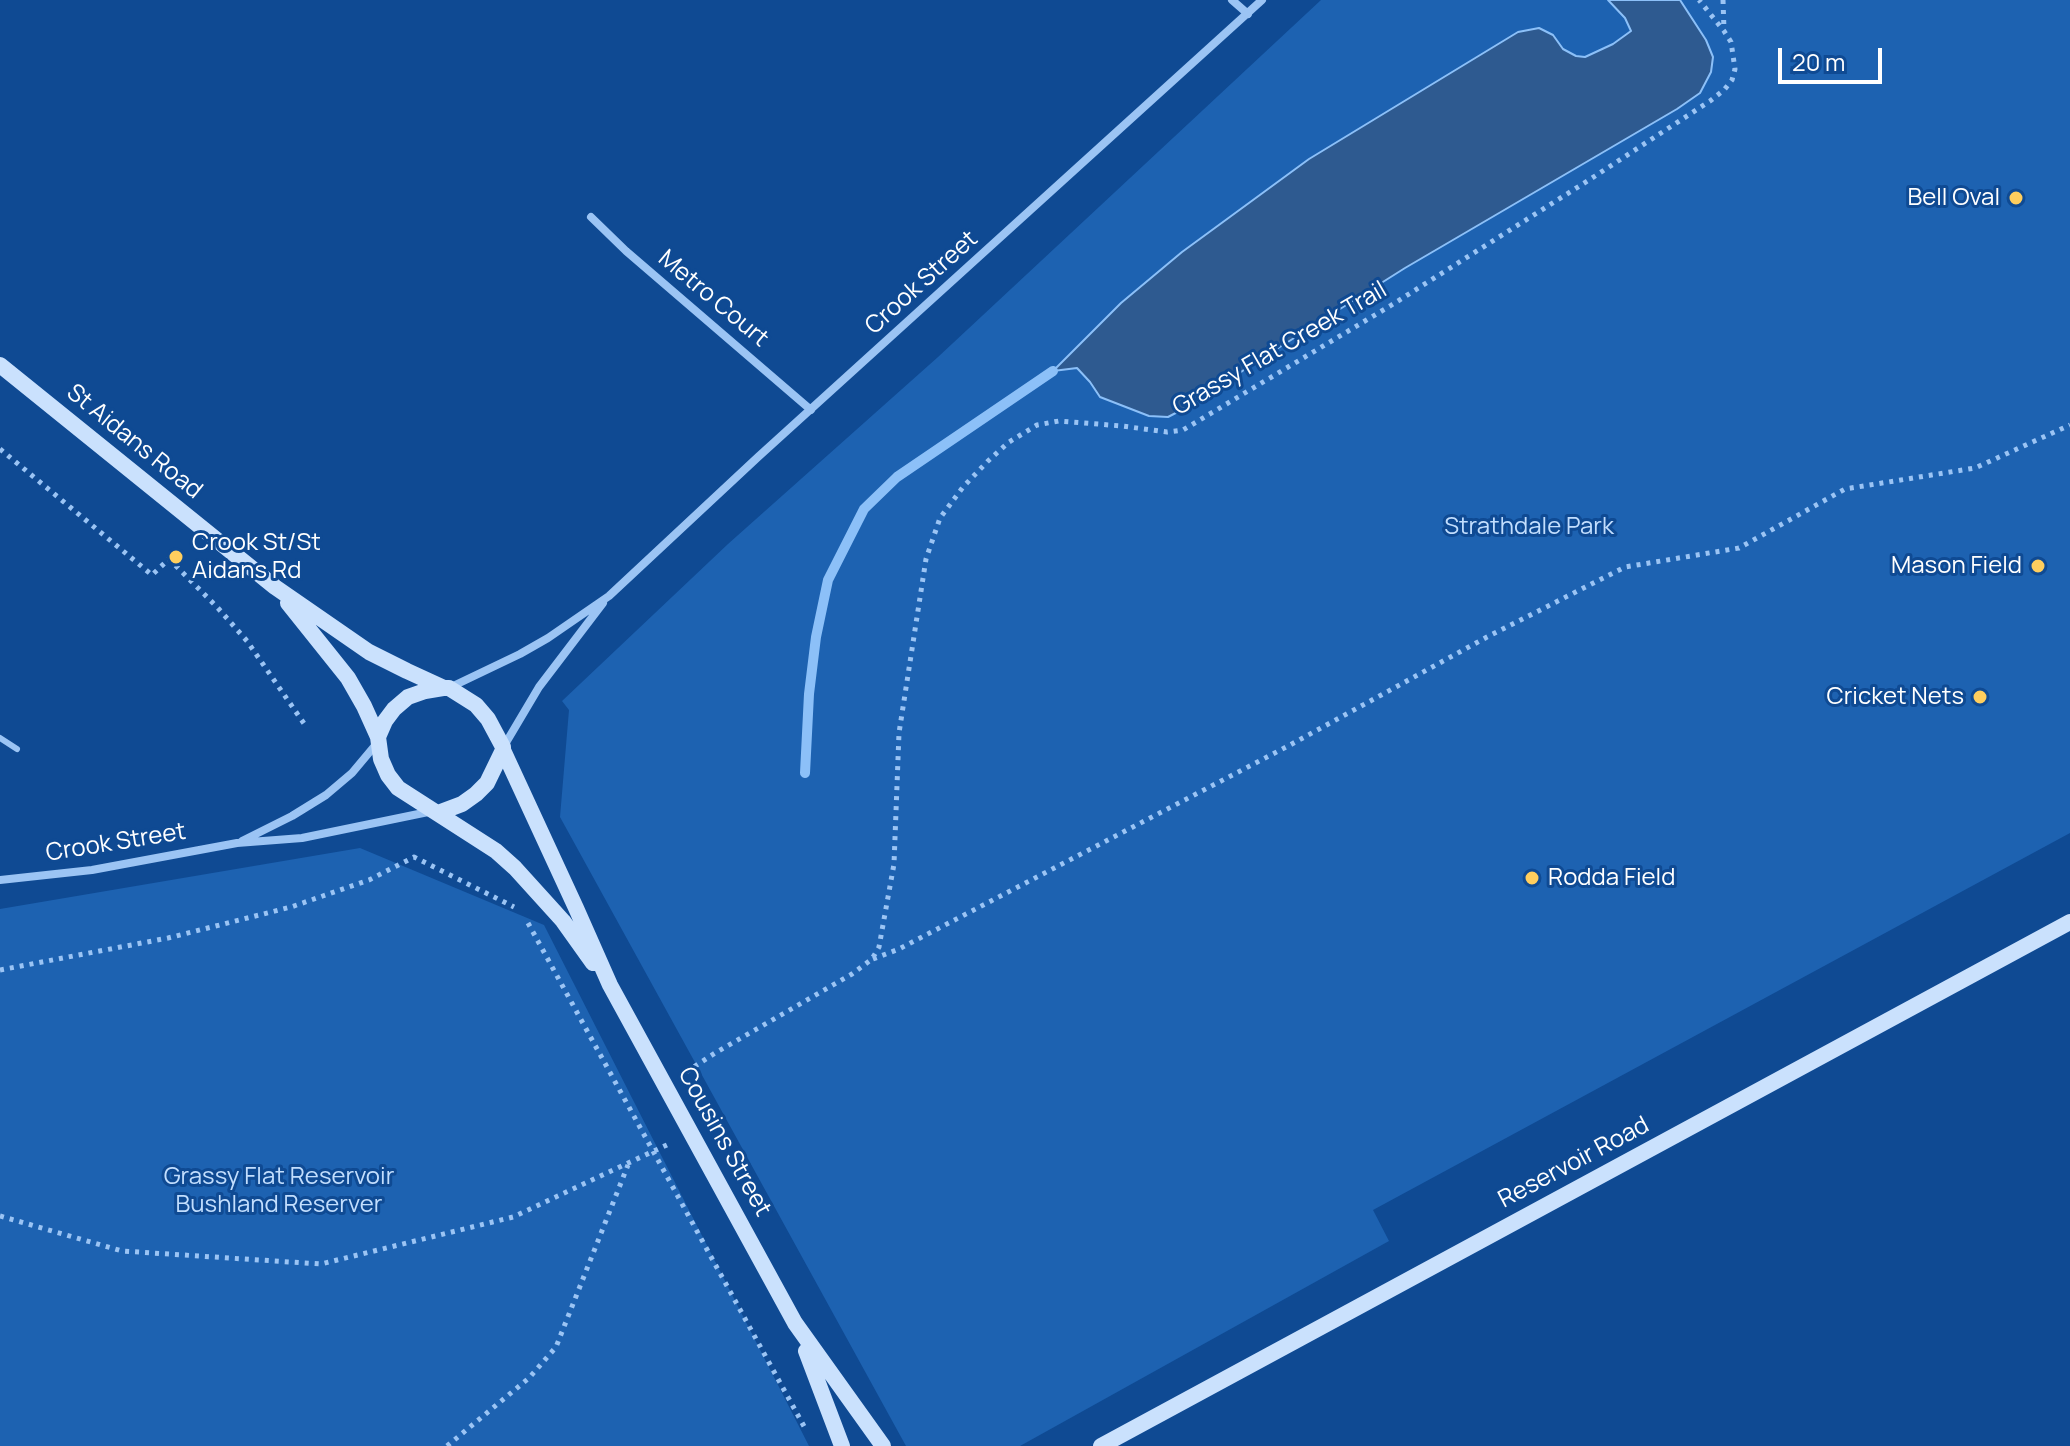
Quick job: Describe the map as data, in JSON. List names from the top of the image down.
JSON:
{
  "streets": {
    "street": [
      "Crook Street",
      "Metro Court",
      "St Aidans Road",
      "Cousins Street",
      "Reservoir Road"
    ],
    "path": ["Grassy Flat Creek Trail"]
  },
  "crossings": [
    ["Crook Street", "Metro Court"],
    ["Crook Street", "St Aidans Road"],
    ["Crook Street", "Cousins Street"],
    ["St Aidans Road", "Cousins Street"]
  ],
  "parks": ["Strathdale Park", "Grassy Flat Reservoir Bushland Reserver"],
  "places": [
    "Bell Oval",
    "Crook St/St Aidans Rd",
    "Mason Field",
    "Cricket Nets",
    "Rodda Field"
  ],
  "scale_bar": "20 m"
}
